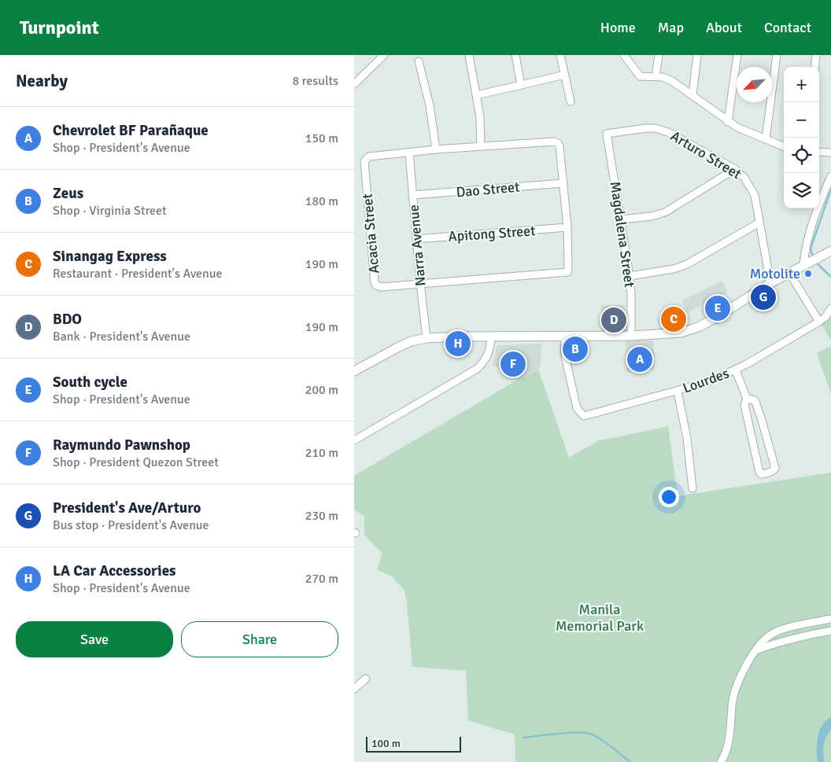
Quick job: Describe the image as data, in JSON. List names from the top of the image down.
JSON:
{
  "streets": {
    "street": [
      "Arturo Street",
      "Dao Street",
      "Acacia Street",
      "Apitong Street",
      "Magdalena Street",
      "Narra Avenue",
      "Lourdes"
    ]
  },
  "crossings": [
    ["Arturo Street", "Magdalena Street"],
    ["Dao Street", "Narra Avenue"],
    ["Acacia Street", "Narra Avenue"],
    ["Apitong Street", "Narra Avenue"]
  ],
  "parks": ["Manila Memorial Park"],
  "places": ["Motolite"],
  "scale_bar": "100 m",
  "north": "bottom left",
  "page": {
    "header": "Turnpoint",
    "nav": [
      "Home",
      "Map",
      "About",
      "Contact"
    ],
    "heading": ["Nearby", "8 results"],
    "map_buttons": ["+", "−"],
    "list": [
      {
        "mark": "A",
        "name": "Chevrolet BF Parañaque",
        "note": "Shop · President's Avenue",
        "value": "150 m"
      },
      {
        "mark": "B",
        "name": "Zeus",
        "note": "Shop · Virginia Street",
        "value": "180 m"
      },
      {
        "mark": "C",
        "name": "Sinangag Express",
        "note": "Restaurant · President's Avenue",
        "value": "190 m"
      },
      {
        "mark": "D",
        "name": "BDO",
        "note": "Bank · President's Avenue",
        "value": "190 m"
      },
      {
        "mark": "E",
        "name": "South cycle",
        "note": "Shop · President's Avenue",
        "value": "200 m"
      },
      {
        "mark": "F",
        "name": "Raymundo Pawnshop",
        "note": "Shop · President Quezon Street",
        "value": "210 m"
      },
      {
        "mark": "G",
        "name": "President's Ave/Arturo",
        "note": "Bus stop · President's Avenue",
        "value": "230 m"
      },
      {
        "mark": "H",
        "name": "LA Car Accessories",
        "note": "Shop · President's Avenue",
        "value": "270 m"
      }
    ],
    "pins": [
      "G",
      "E",
      "C",
      "D",
      "H",
      "B",
      "A",
      "F"
    ],
    "buttons": ["Save", "Share"],
    "scale": "100 m"
  }
}
